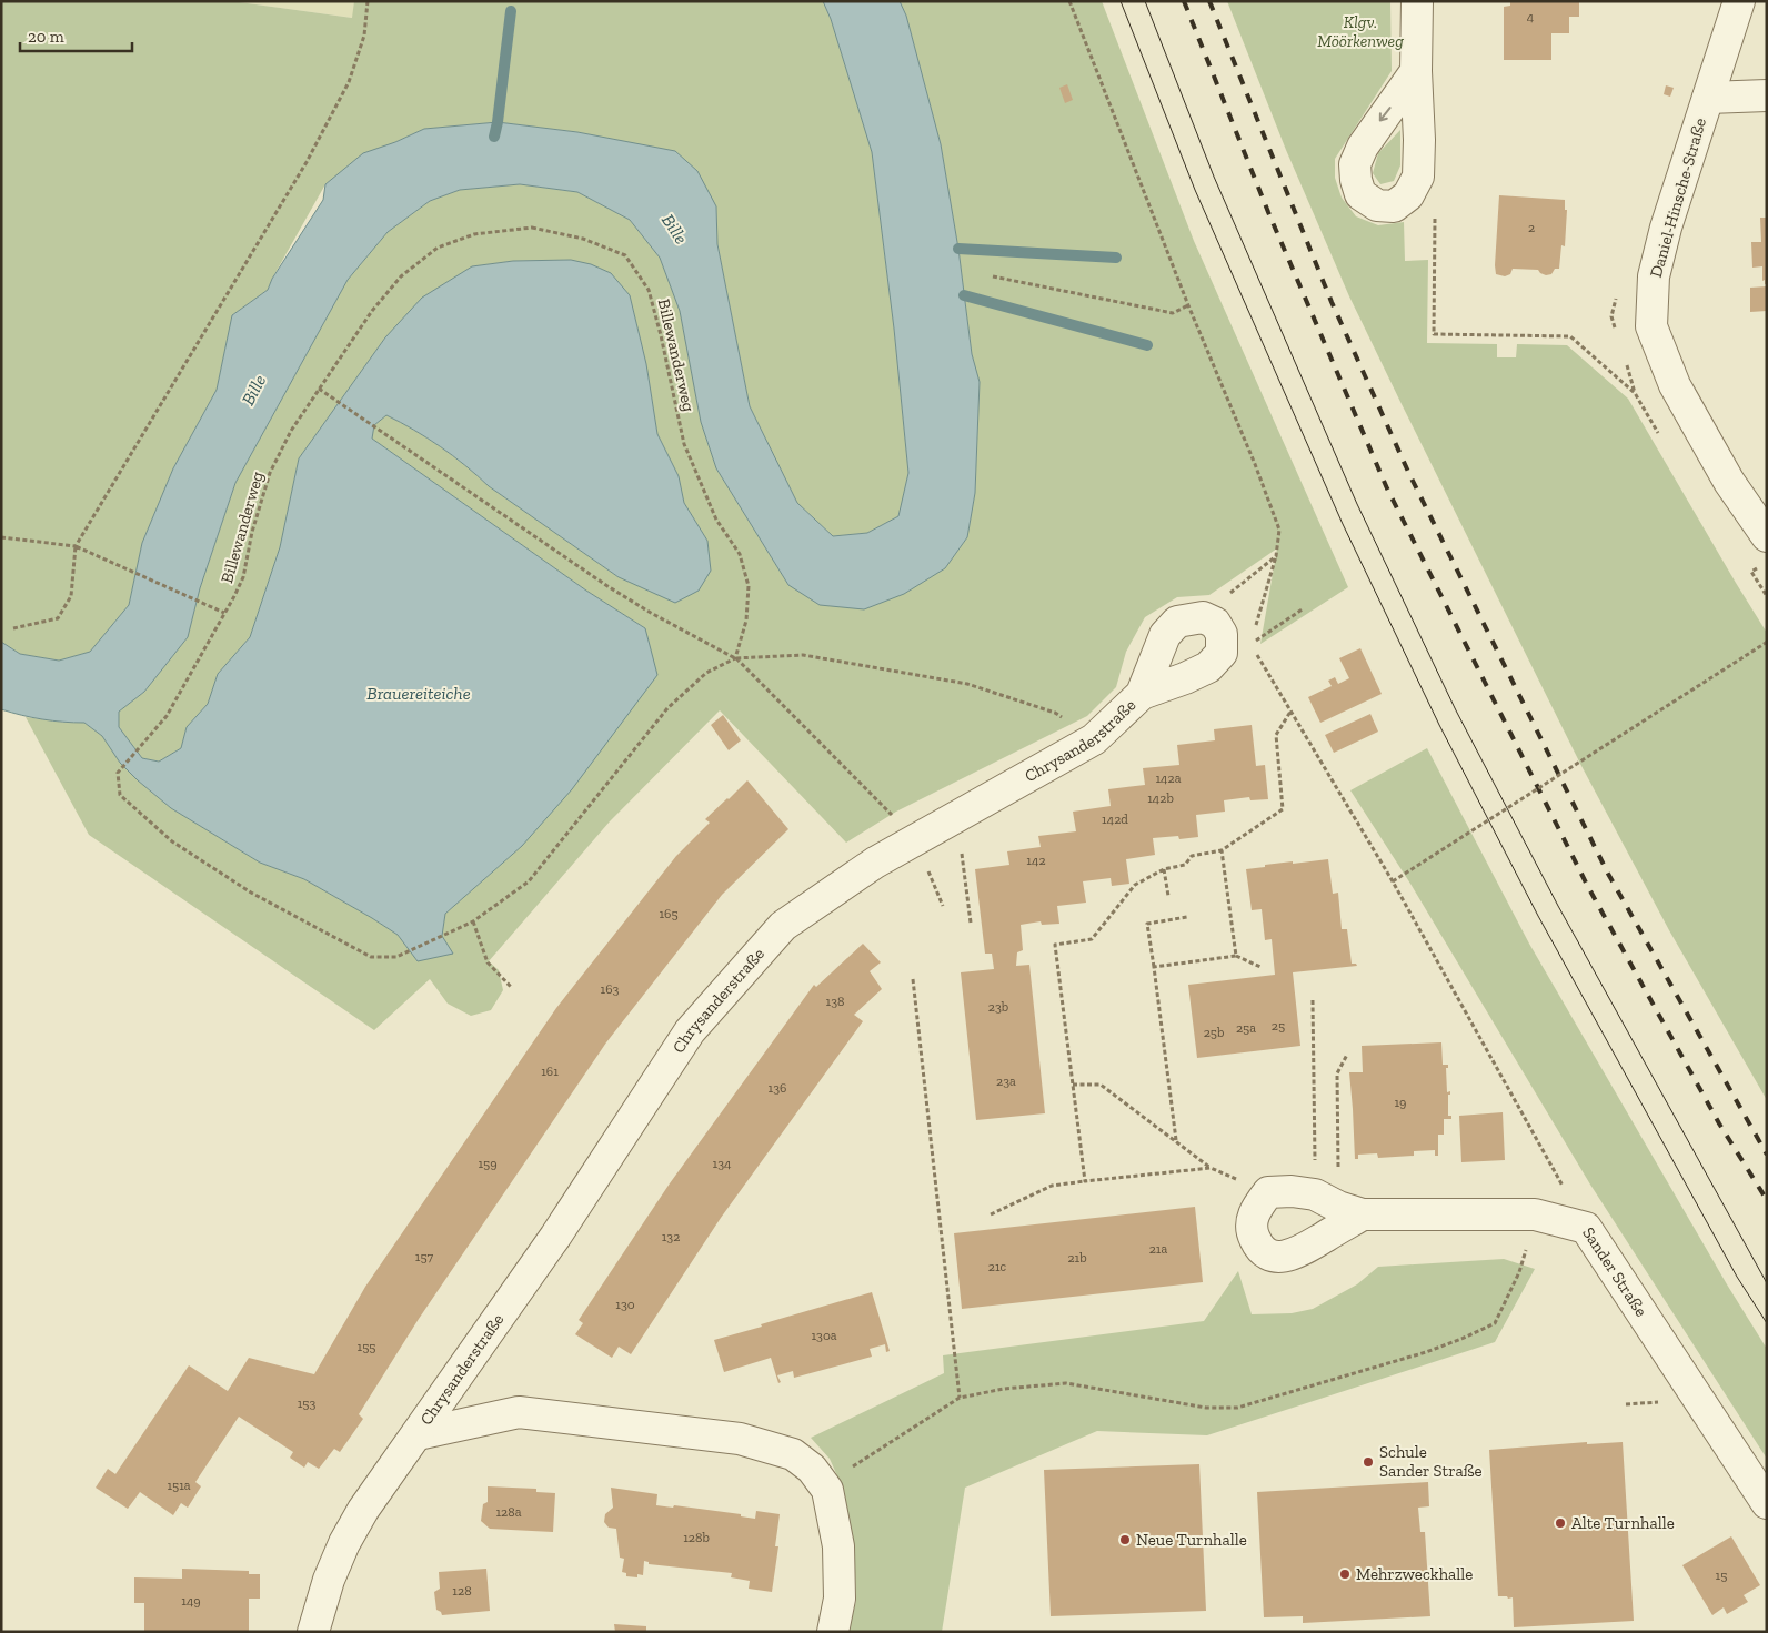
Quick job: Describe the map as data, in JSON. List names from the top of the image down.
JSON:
{
  "streets": {
    "street": ["Daniel-Hinsche-Straße", "Chrysanderstraße", "Sander Straße"],
    "path": ["Billewanderweg"]
  },
  "water": ["Bille", "Brauereiteiche"],
  "parks": ["Klgv. Möörkenweg"],
  "places": [
    "Schule Sander Straße",
    "Alte Turnhalle",
    "Neue Turnhalle",
    "Mehrzweckhalle"
  ],
  "house_numbers": [
    "4",
    "2",
    "142a",
    "142b",
    "142d",
    "142",
    "165",
    "163",
    "138",
    "23b",
    "25",
    "25a",
    "25b",
    "161",
    "23a",
    "136",
    "19",
    "159",
    "134",
    "132",
    "21a",
    "157",
    "21b",
    "21c",
    "130",
    "130a",
    "155",
    "153",
    "151a",
    "128a",
    "128b",
    "15",
    "128",
    "149"
  ],
  "scale_bar": "20 m"
}
